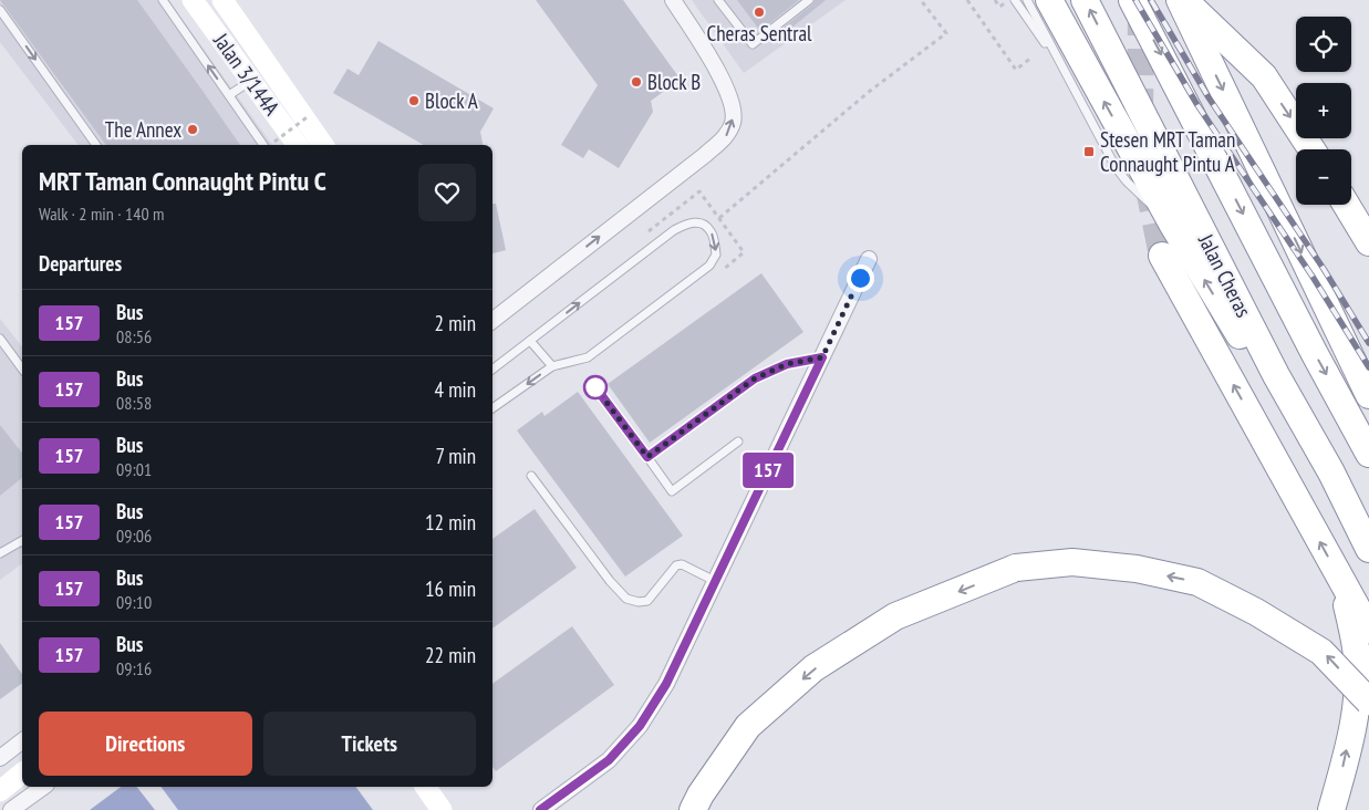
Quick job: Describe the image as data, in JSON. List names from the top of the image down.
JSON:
{
  "streets": {
    "highway": ["Jalan Cheras"],
    "street": ["Jalan 3/144A"]
  },
  "places": {
    "other": [
      "Cheras Sentral",
      "Block B",
      "Block A",
      "The Annex"
    ],
    "transit": ["Stesen MRT Taman Connaught Pintu A"]
  },
  "lines": ["bus line 157"],
  "page": {
    "on_map": "157",
    "map_buttons": ["+", "−"],
    "heading": [
      ["MRT Taman Connaught Pintu C", "Walk · 2 min · 140 m"],
      "Departures"
    ],
    "list": [
      {
        "mark": "157",
        "name": "Bus",
        "note": "08:56",
        "value": "2 min"
      },
      {
        "mark": "157",
        "name": "Bus",
        "note": "08:58",
        "value": "4 min"
      },
      {
        "mark": "157",
        "name": "Bus",
        "note": "09:01",
        "value": "7 min"
      },
      {
        "mark": "157",
        "name": "Bus",
        "note": "09:06",
        "value": "12 min"
      },
      {
        "mark": "157",
        "name": "Bus",
        "note": "09:10",
        "value": "16 min"
      },
      {
        "mark": "157",
        "name": "Bus",
        "note": "09:16",
        "value": "22 min"
      }
    ],
    "buttons": ["Directions", "Tickets"]
  }
}
